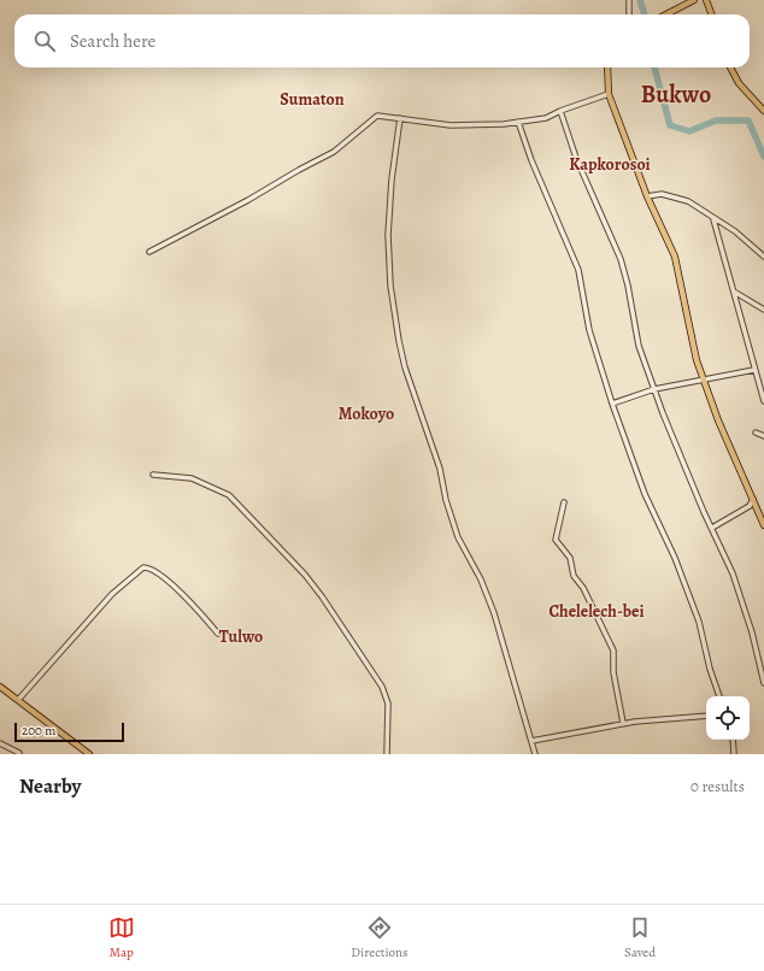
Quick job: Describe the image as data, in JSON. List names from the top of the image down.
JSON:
{
  "districts": [
    "Bukwo",
    "Sumaton",
    "Kapkorosoi",
    "Mokoyo",
    "Chelelech-bei",
    "Tulwo"
  ],
  "scale_bar": "200 m",
  "page": {
    "search": "Search here",
    "scale": "200 m",
    "heading": ["Nearby", "0 results"],
    "nav": ["Map", "Directions", "Saved"]
  }
}
